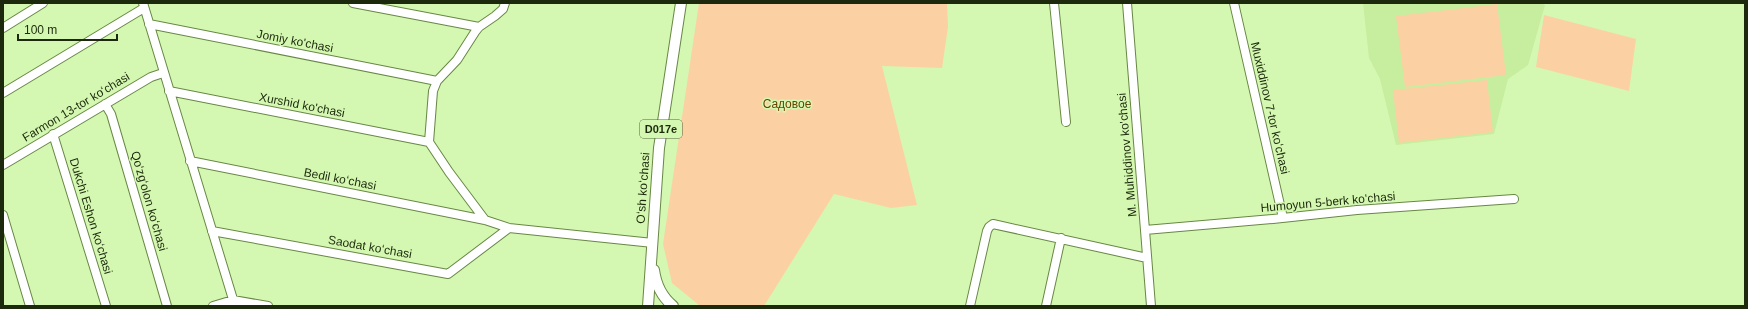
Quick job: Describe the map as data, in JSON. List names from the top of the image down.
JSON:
{
  "streets": {
    "main road": ["D017e", "Oʻsh koʻchasi"],
    "street": [
      "Jomiy ko'chasi",
      "Xurshid ko'chasi",
      "Farmon 13-tor koʻchasi",
      "Muxiddinov 7-tor koʻchasi",
      "M. Muhiddinov ko'chasi",
      "Bedil koʻchasi",
      "Qoʻzgʻolon koʻchasi",
      "Humoyun 5-berk koʻchasi",
      "Dukchi Eshon koʻchasi",
      "Saodat koʻchasi"
    ]
  },
  "crossings": [
    ["Farmon 13-tor koʻchasi", "Qoʻzgʻolon koʻchasi"],
    ["Farmon 13-tor koʻchasi", "Dukchi Eshon koʻchasi"],
    ["Muxiddinov 7-tor koʻchasi", "Humoyun 5-berk koʻchasi"],
    ["D017e", "Oʻsh koʻchasi"],
    ["M. Muhiddinov ko'chasi", "Humoyun 5-berk koʻchasi"],
    ["Bedil koʻchasi", "Oʻsh koʻchasi"],
    ["Bedil koʻchasi", "Saodat koʻchasi"]
  ],
  "parks": ["Садовое"],
  "scale_bar": "100 m"
}
